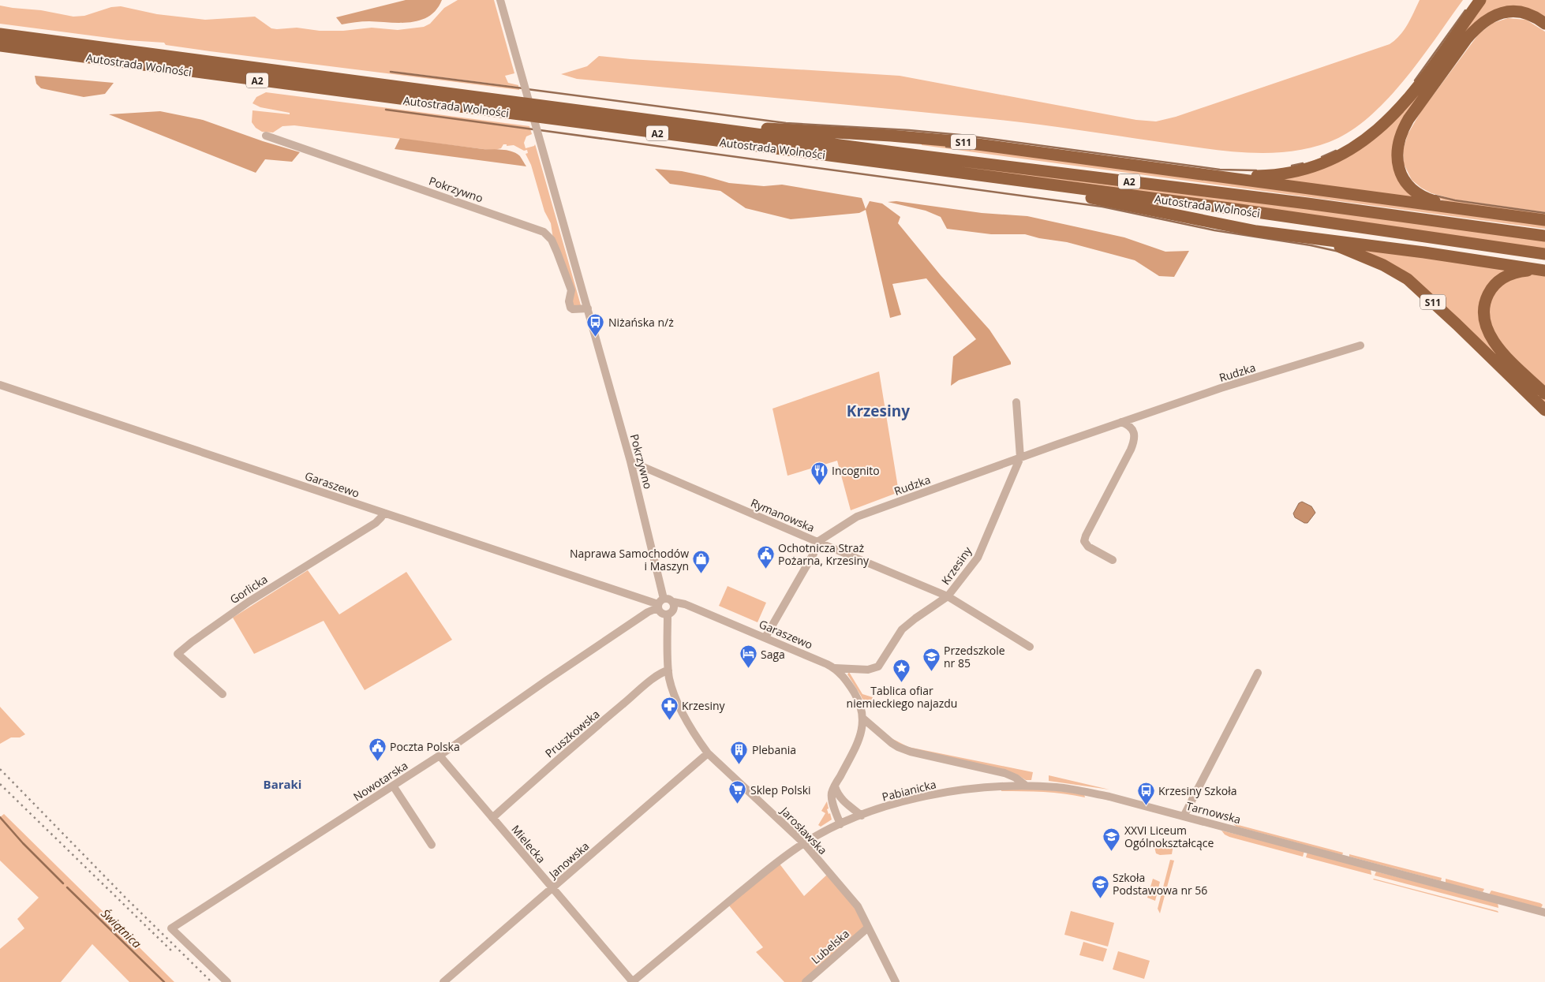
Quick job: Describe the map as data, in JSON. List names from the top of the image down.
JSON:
{
  "streets": {
    "highway": ["Autostrada Wolności", "A2", "S11"],
    "street": [
      "Pokrzywno",
      "Rudzka",
      "Garaszewo",
      "Rymanowska",
      "Krzesiny",
      "Gorlicka",
      "Pruszkowska",
      "Nowotarska",
      "Pabianicka",
      "Tarnowska",
      "Jarosławska",
      "Mielecka",
      "Janowska",
      "Lubelska"
    ]
  },
  "crossings": [
    ["Autostrada Wolności", "S11"],
    ["Pokrzywno", "Garaszewo"],
    ["Pokrzywno", "Rymanowska"],
    ["Pokrzywno", "Nowotarska"],
    ["Pokrzywno", "Jarosławska"],
    ["Rudzka", "Rymanowska"],
    ["Rudzka", "Krzesiny"],
    ["Garaszewo", "Krzesiny"],
    ["Garaszewo", "Gorlicka"],
    ["Garaszewo", "Nowotarska"],
    ["Garaszewo", "Tarnowska"],
    ["Garaszewo", "Jarosławska"],
    ["Rymanowska", "Krzesiny"],
    ["Pruszkowska", "Jarosławska"],
    ["Pruszkowska", "Mielecka"],
    ["Nowotarska", "Jarosławska"],
    ["Nowotarska", "Mielecka"],
    ["Pabianicka", "Tarnowska"],
    ["Pabianicka", "Jarosławska"],
    ["Jarosławska", "Janowska"],
    ["Jarosławska", "Lubelska"],
    ["Mielecka", "Janowska"]
  ],
  "districts": ["Krzesiny", "Baraki"],
  "water": ["Świątnica"],
  "places": {
    "bus stop": ["Niżańska n/ż", "Krzesiny Szkoła"],
    "restaurant": ["Incognito"],
    "public building": ["Ochotnicza Straż Pożarna, Krzesiny", "Poczta Polska"],
    "shop": ["Naprawa Samochodów i Maszyn"],
    "hotel": ["Saga"],
    "school or university": ["Przedszkole nr 85", "XXVI Liceum Ogólnokształcące", "Szkoła Podstawowa nr 56"],
    "place": ["Tablica ofiar niemieckiego najazdu"],
    "pharmacy": ["Krzesiny"],
    "building": ["Plebania"],
    "supermarket": ["Sklep Polski"]
  }
}
